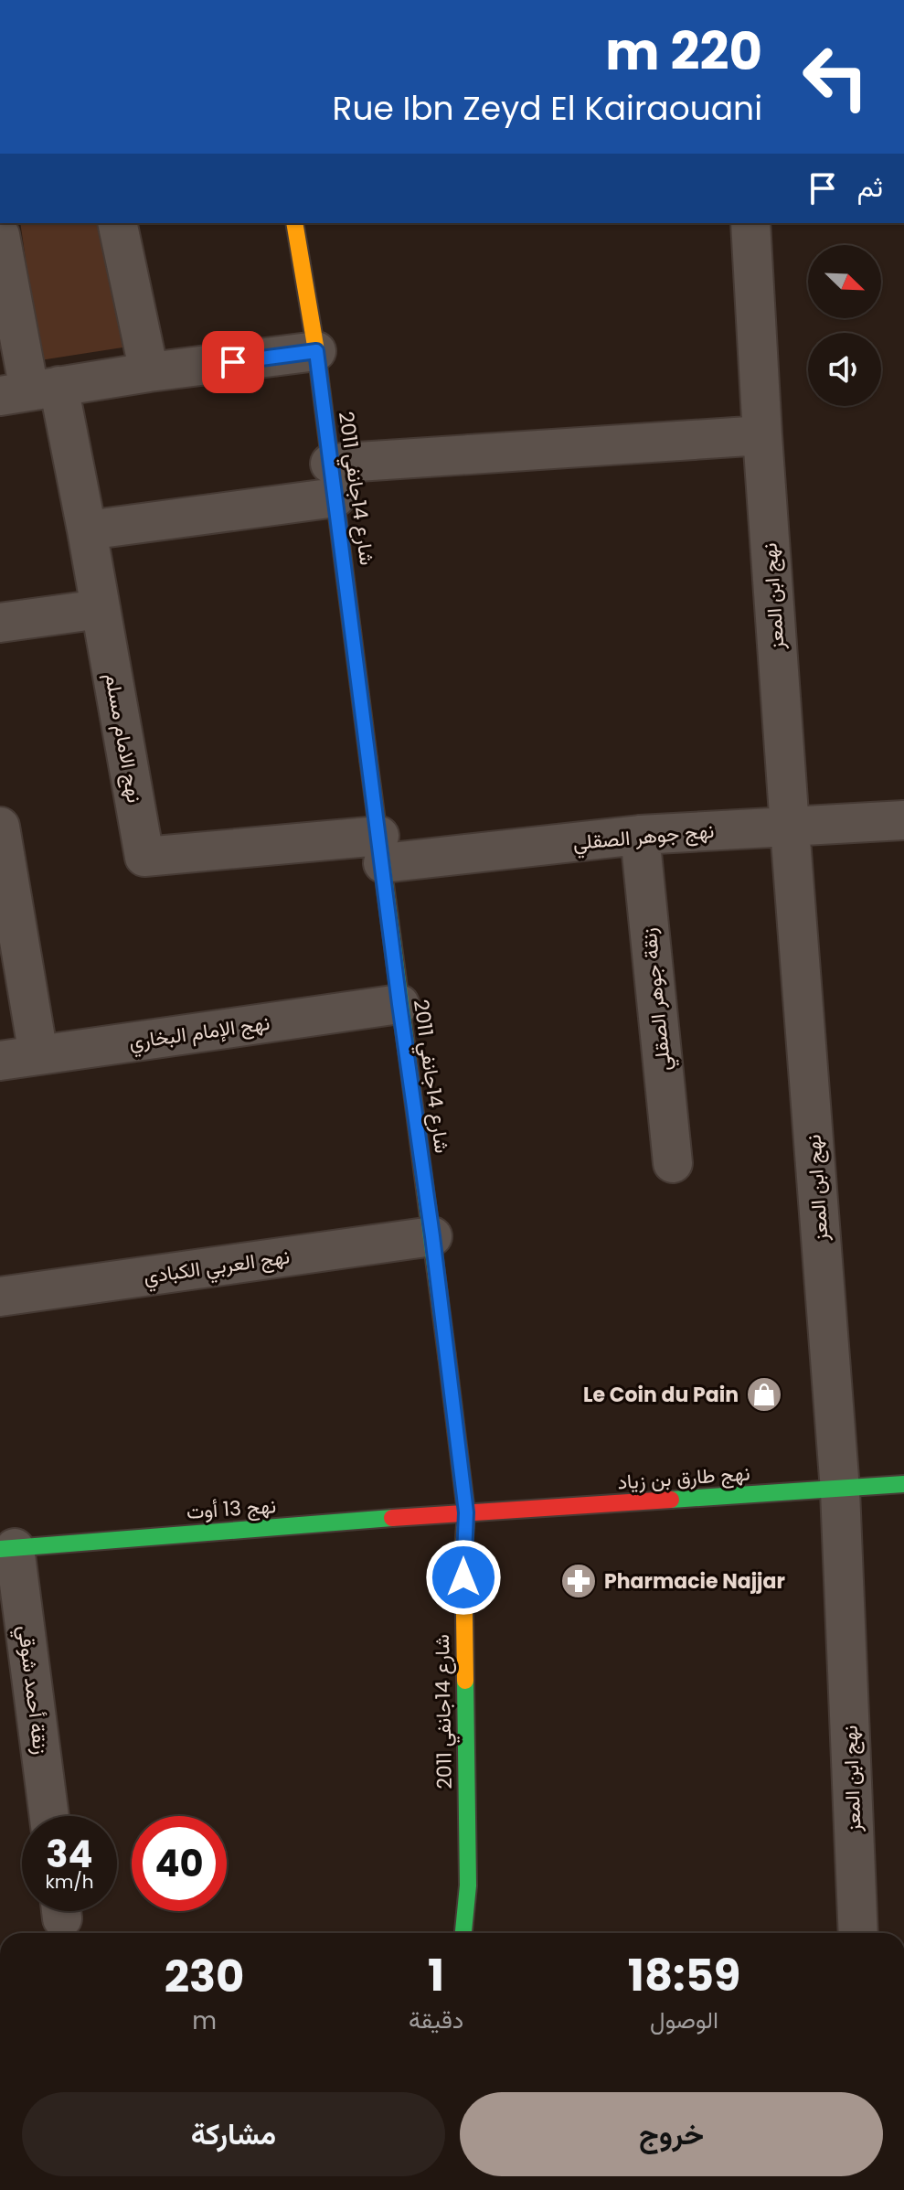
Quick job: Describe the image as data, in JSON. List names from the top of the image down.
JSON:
{
  "streets": {
    "street": [
      "شارع 14جانفي 2011",
      "نهج ابن المعز",
      "نهج الامام مسلم",
      "نهج جوهر الصقلي",
      "زنقة جوهر الصقلي",
      "نهج الإمام البخاري",
      "نهج العربي الكبادي",
      "نهج طارق بن زياد",
      "نهج 13 أوت",
      "زنقة أحمد شوقي"
    ]
  },
  "crossings": [
    ["شارع 14جانفي 2011", "نهج الامام مسلم"],
    ["شارع 14جانفي 2011", "نهج جوهر الصقلي"],
    ["شارع 14جانفي 2011", "نهج الإمام البخاري"],
    ["شارع 14جانفي 2011", "نهج العربي الكبادي"],
    ["شارع 14جانفي 2011", "نهج طارق بن زياد"],
    ["شارع 14جانفي 2011", "نهج 13 أوت"],
    ["نهج ابن المعز", "نهج جوهر الصقلي"],
    ["نهج ابن المعز", "نهج طارق بن زياد"],
    ["نهج الامام مسلم", "نهج جوهر الصقلي"],
    ["نهج جوهر الصقلي", "زنقة جوهر الصقلي"],
    ["نهج طارق بن زياد", "نهج 13 أوت"],
    ["نهج 13 أوت", "زنقة أحمد شوقي"]
  ],
  "places": {
    "shop": ["Le Coin du Pain"],
    "pharmacy": ["Pharmacie Najjar"]
  },
  "north": "bottom right",
  "page": {
    "turn": ["220 m", "Rue Ibn Zeyd El Kairaouani"],
    "then": "ثم",
    "speed": "34 km/h",
    "limit": "40",
    "eta": [
      "18:59",
      "الوصول",
      "1",
      "دقيقة",
      "230",
      "m"
    ],
    "buttons": ["خروج", "مشاركة"]
  }
}
